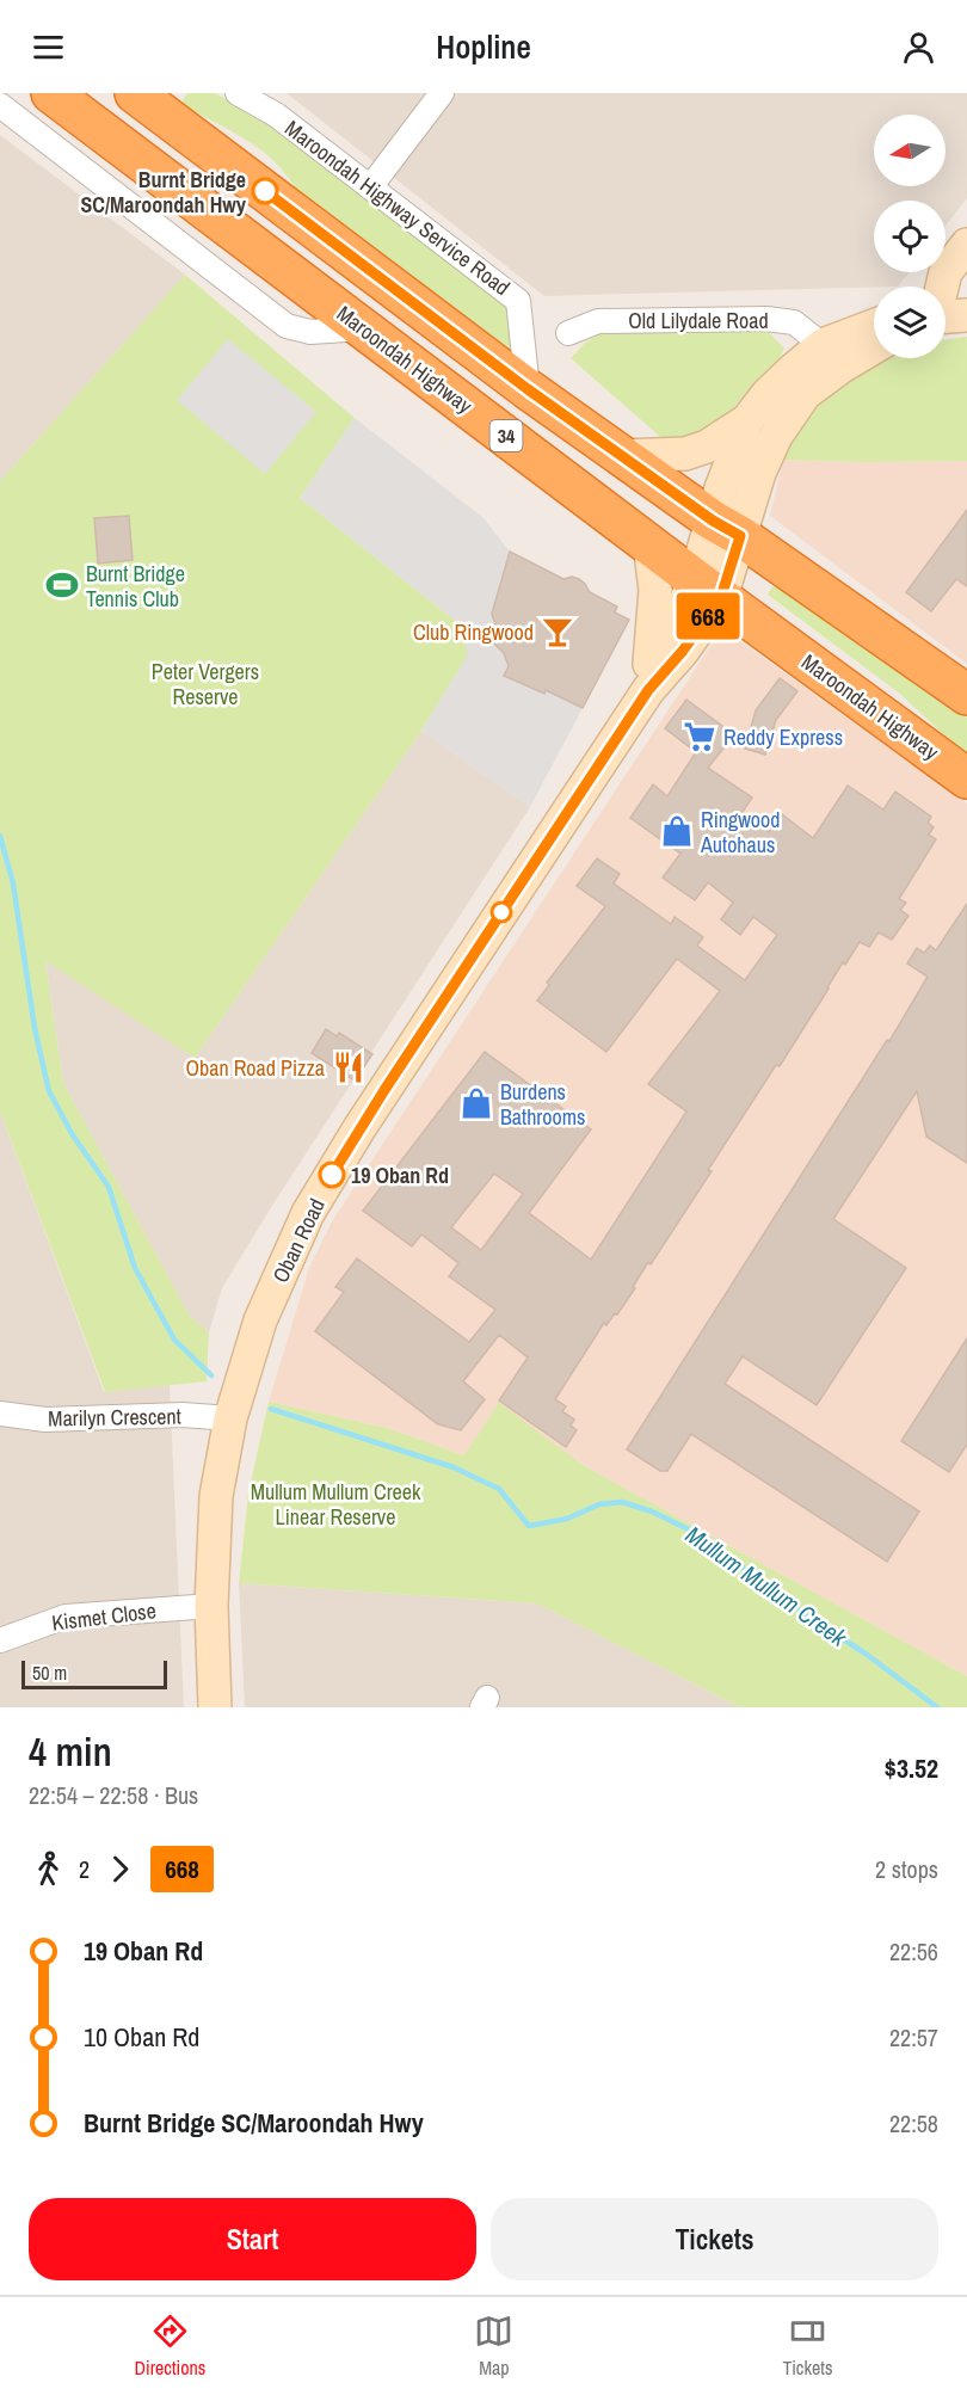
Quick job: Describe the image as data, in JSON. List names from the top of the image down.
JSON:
{
  "streets": {
    "highway": ["Maroondah Highway", "34"],
    "main road": ["Oban Road"],
    "street": [
      "Maroondah Highway Service Road",
      "Old Lilydale Road",
      "Marilyn Crescent",
      "Kismet Close"
    ]
  },
  "crossings": [
    ["Maroondah Highway Service Road", "34"],
    ["Maroondah Highway", "Oban Road"],
    ["34", "Oban Road"],
    ["Oban Road", "Marilyn Crescent"],
    ["Oban Road", "Kismet Close"]
  ],
  "water": ["Mullum Mullum Creek"],
  "parks": ["Peter Vergers Reserve", "Mullum Mullum Creek Linear Reserve"],
  "places": {
    "other": ["Burnt Bridge SC/Maroondah Hwy", "19 Oban Rd"],
    "sports": ["Burnt Bridge Tennis Club"],
    "bar": ["Club Ringwood"],
    "supermarket": ["Reddy Express"],
    "shop": ["Ringwood Autohaus", "Burdens Bathrooms"],
    "restaurant": ["Oban Road Pizza"]
  },
  "lines": ["bus line 668"],
  "scale_bar": "50 m",
  "north": "left",
  "page": {
    "header": "Hopline",
    "on_map": "668",
    "scale": "50 m",
    "heading": ["4 min", "22:54 – 22:58 · Bus", "$3.52"],
    "legs": ["2", "668", "2 stops"],
    "list": [
      {
        "name": "19 Oban Rd",
        "value": "22:56"
      },
      {
        "name": "10 Oban Rd",
        "value": "22:57"
      },
      {
        "name": "Burnt Bridge SC/Maroondah Hwy",
        "value": "22:58"
      }
    ],
    "buttons": ["Start", "Tickets"],
    "tabs": ["Directions", "Map", "Tickets"]
  }
}
